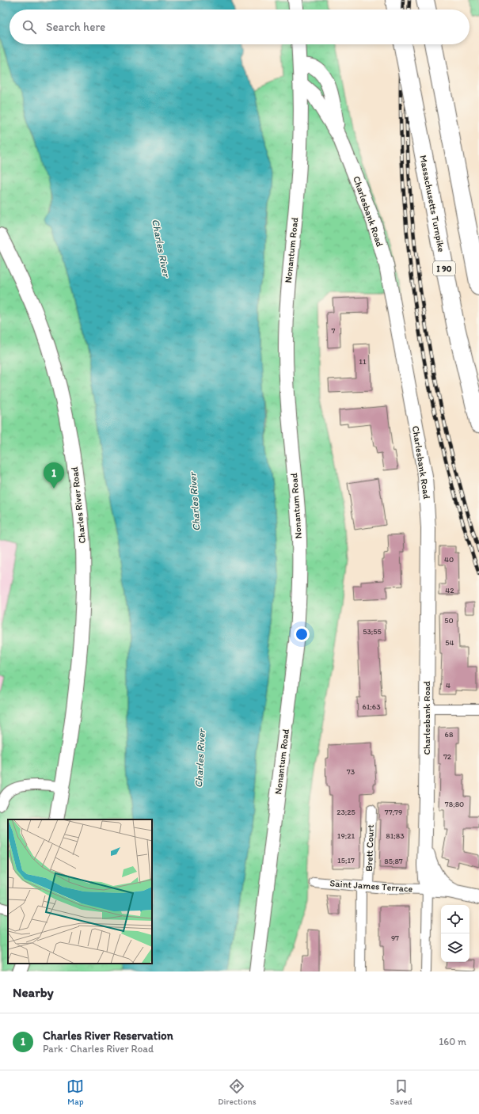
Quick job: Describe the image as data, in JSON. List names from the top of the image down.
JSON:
{
  "streets": {
    "highway": ["Massachusetts Turnpike", "I 90"],
    "street": [
      "Charlesbank Road",
      "Nonantum Road",
      "Charles River Road",
      "Brett Court",
      "Saint James Terrace"
    ]
  },
  "crossings": [
    ["Charlesbank Road", "Nonantum Road"],
    ["Charlesbank Road", "Saint James Terrace"],
    ["Brett Court", "Saint James Terrace"]
  ],
  "water": ["Charles River"],
  "house_numbers": [
    "7",
    "11",
    "40",
    "42",
    "50",
    "53;55",
    "54",
    "4",
    "61;63",
    "68",
    "72",
    "73",
    "78;80",
    "23;25",
    "77;79",
    "19;21",
    "81;83",
    "15;17",
    "85;87",
    "97"
  ],
  "page": {
    "search": "Search here",
    "pins": "1",
    "heading": "Nearby",
    "list": [
      {
        "mark": "1",
        "name": "Charles River Reservation",
        "note": "Park · Charles River Road",
        "value": "160 m"
      }
    ],
    "nav": ["Map", "Directions", "Saved"]
  }
}
